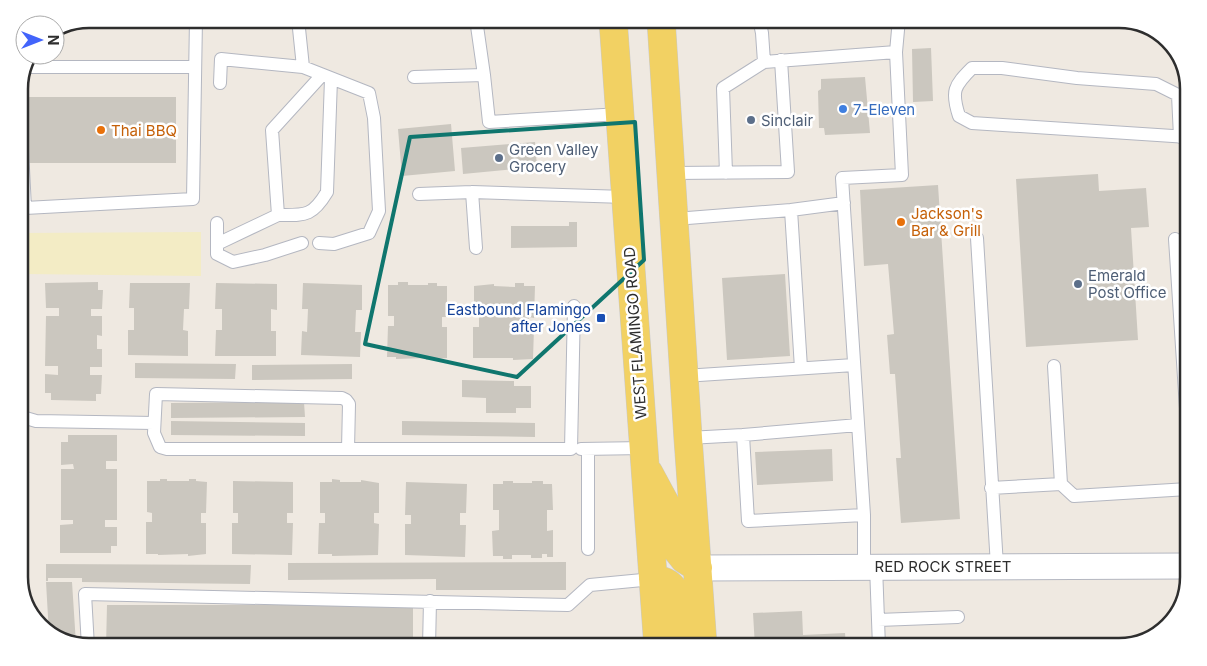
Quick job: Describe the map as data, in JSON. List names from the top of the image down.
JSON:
{
  "streets": {
    "main road": ["WEST FLAMINGO ROAD"],
    "street": ["RED ROCK STREET"]
  },
  "places": {
    "other": [
      "7-Eleven",
      "Sinclair",
      "Thai BBQ",
      "Green Valley Grocery",
      "Jackson's Bar & Grill",
      "Emerald Post Office"
    ],
    "transit": ["Eastbound Flamingo after Jones"]
  },
  "north": "right"
}
